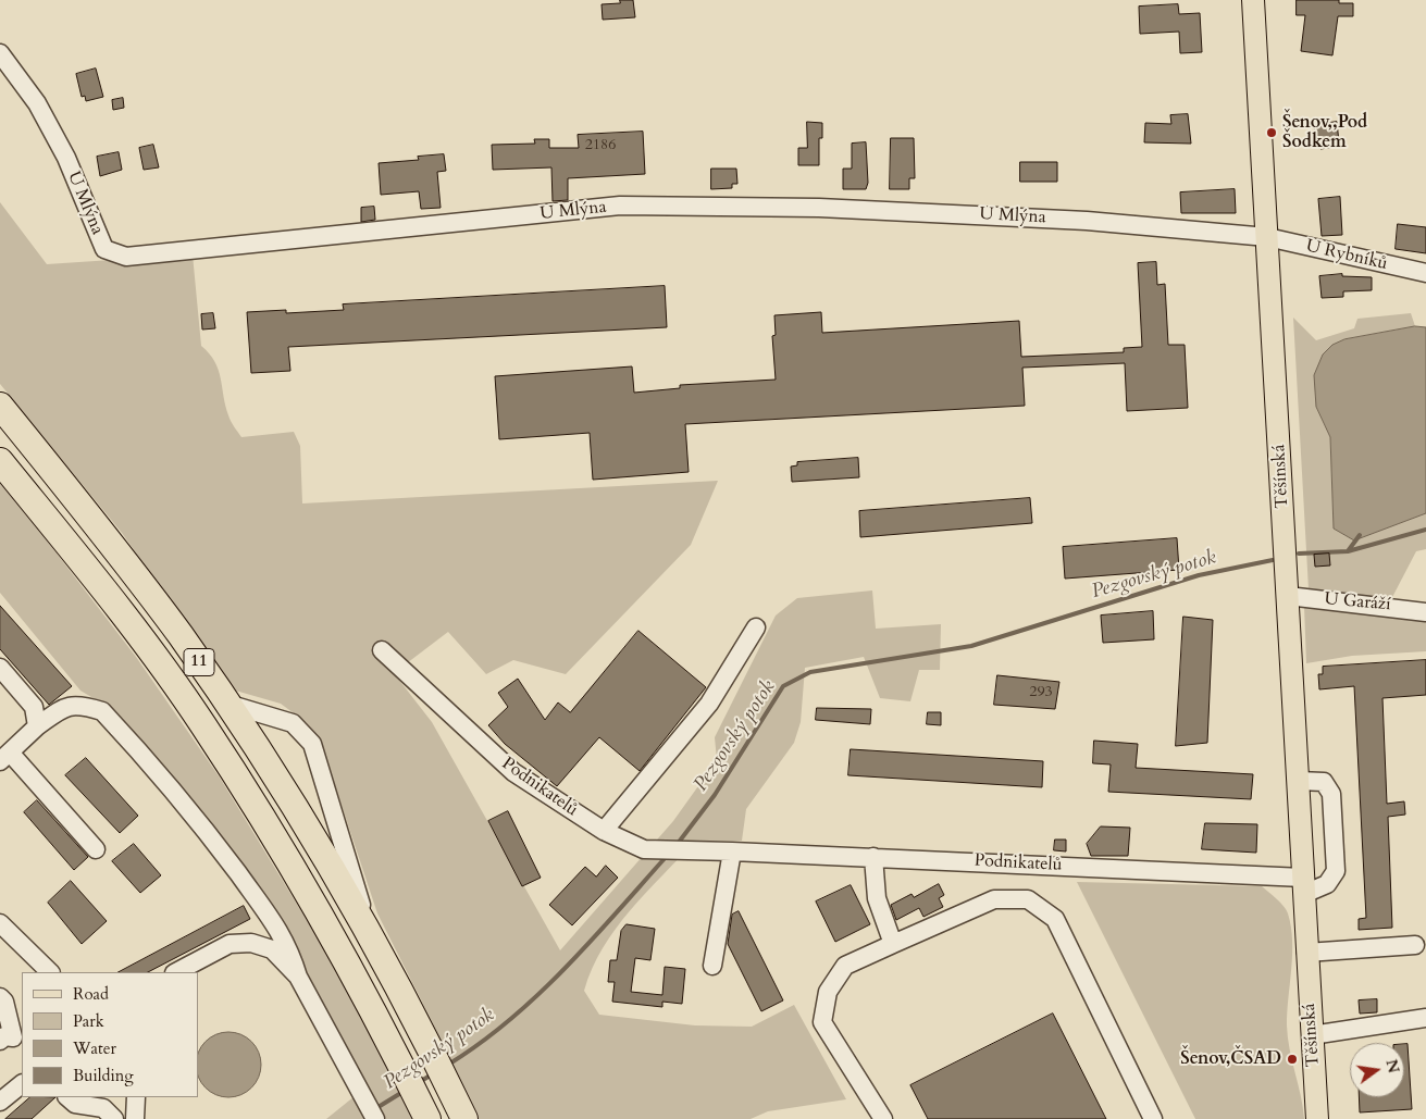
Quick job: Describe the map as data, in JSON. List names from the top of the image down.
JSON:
{
  "streets": {
    "highway": ["11"],
    "main road": ["Těšínská"],
    "street": [
      "U Mlýna",
      "U Rybníků",
      "U Garáží",
      "Podnikatelů"
    ]
  },
  "crossings": [
    ["U Mlýna", "U Rybníků"],
    ["U Mlýna", "Těšínská"],
    ["U Rybníků", "Těšínská"],
    ["Těšínská", "U Garáží"],
    ["Těšínská", "Podnikatelů"]
  ],
  "water": ["Pezgovský potok"],
  "places": ["Šenov,,Pod Šodkem", "Šenov,ČSAD"],
  "house_numbers": ["2186", "293"],
  "legend": [
    "Road",
    "Park",
    "Water",
    "Building"
  ],
  "north": "right"
}
